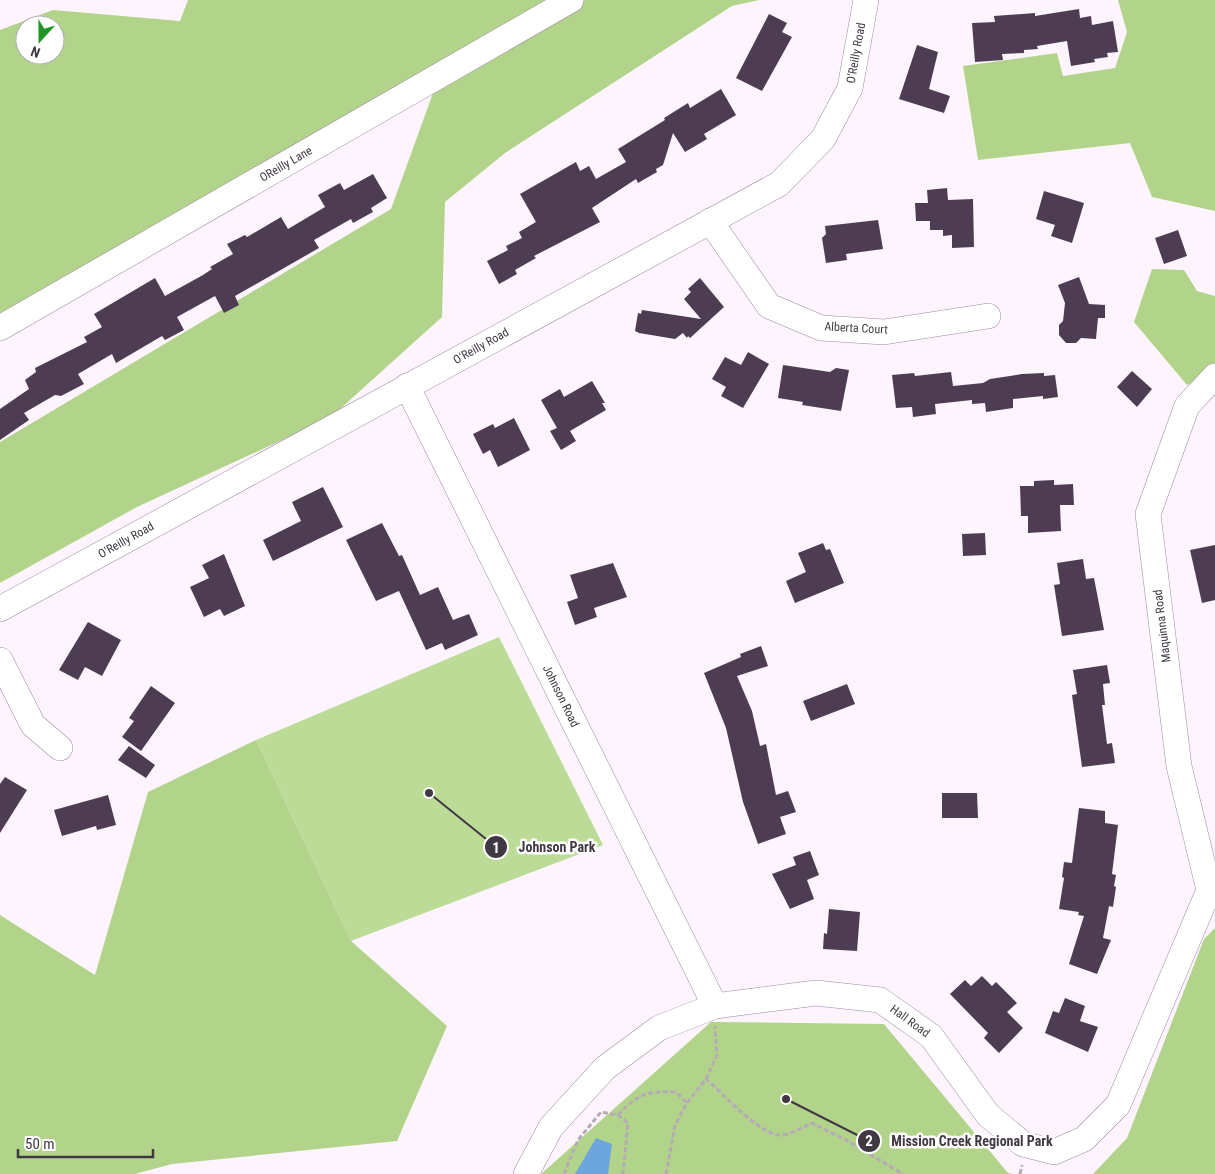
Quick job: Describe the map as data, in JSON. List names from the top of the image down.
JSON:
{
  "streets": {
    "street": [
      "O'Reilly Road",
      "OReilly Lane",
      "Alberta Court",
      "Maquinna Road",
      "Johnson Road",
      "Hall Road"
    ]
  },
  "crossings": [
    ["O'Reilly Road", "Alberta Court"],
    ["O'Reilly Road", "Johnson Road"],
    ["Maquinna Road", "Hall Road"],
    ["Johnson Road", "Hall Road"]
  ],
  "places": ["Johnson Park", "Mission Creek Regional Park"],
  "scale_bar": "50 m",
  "north": "bottom"
}
